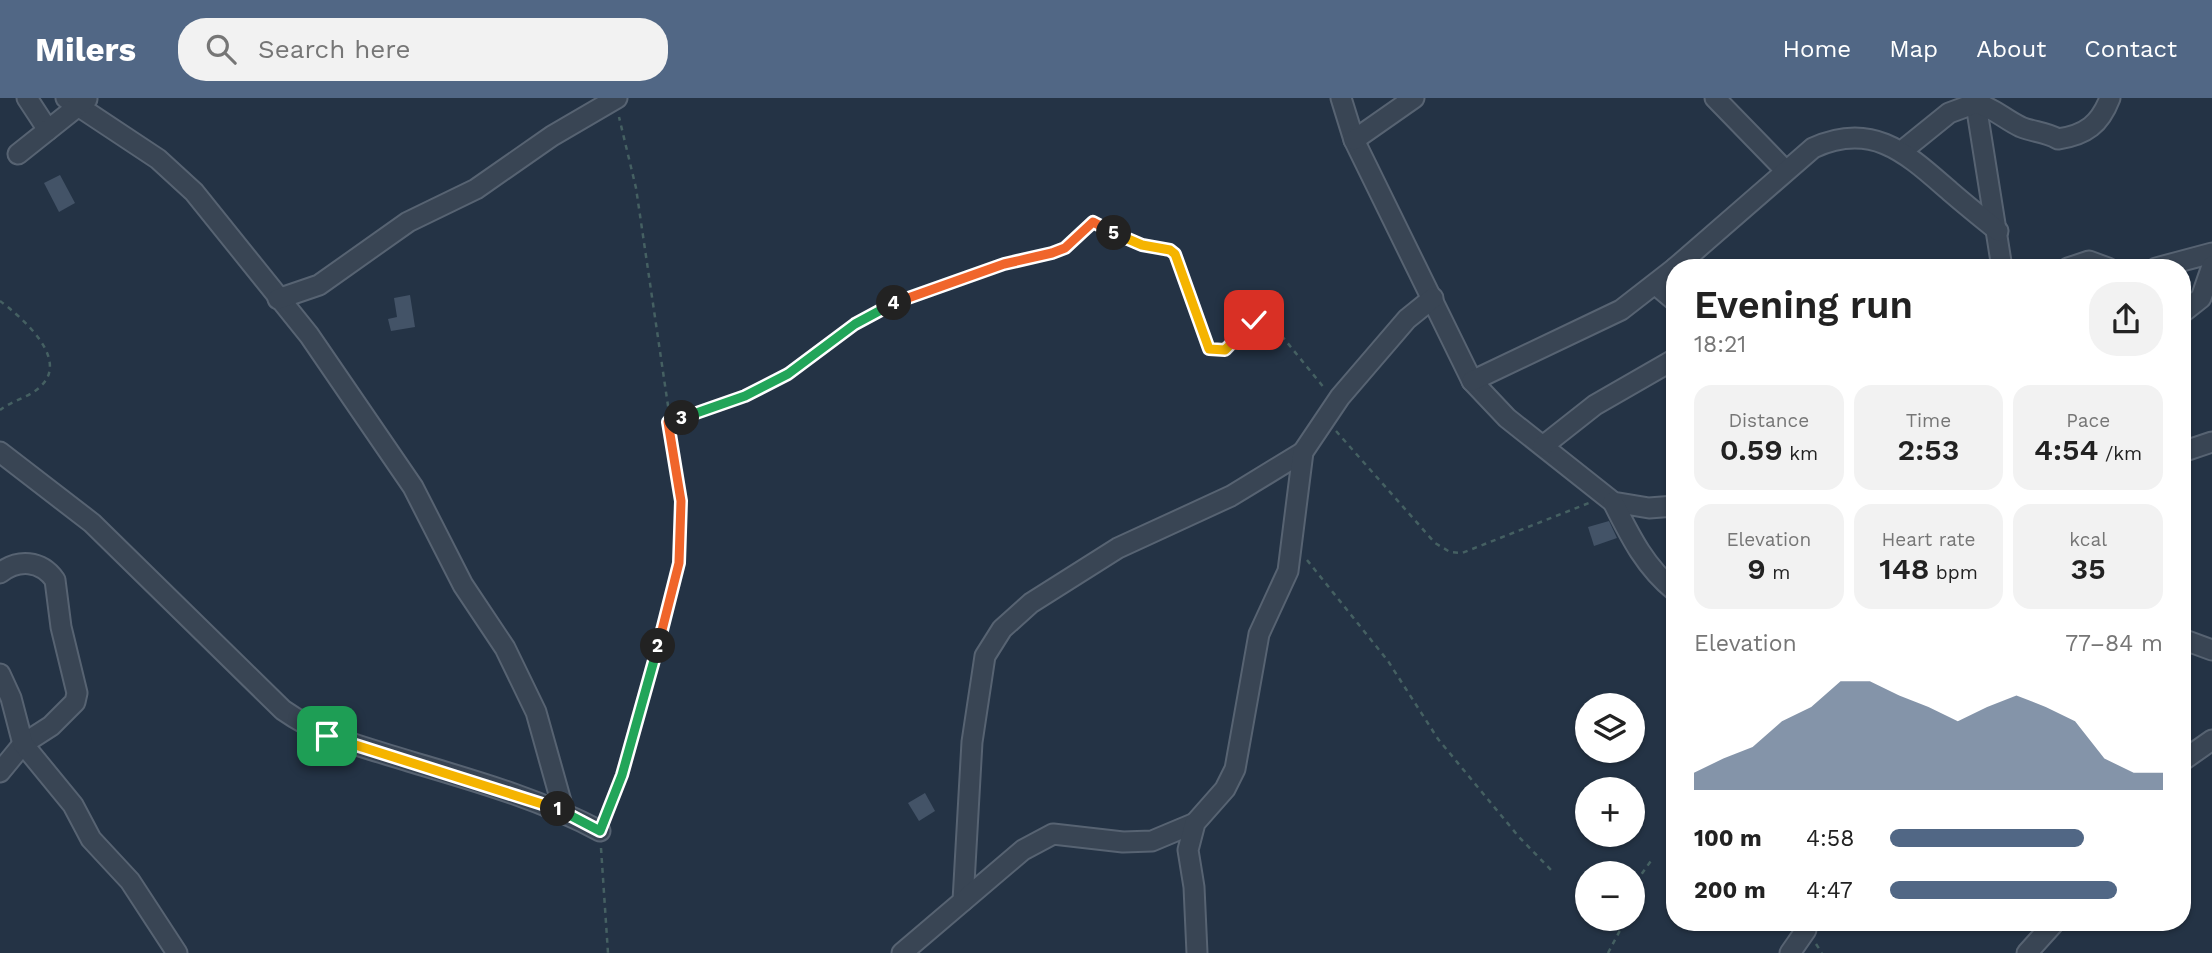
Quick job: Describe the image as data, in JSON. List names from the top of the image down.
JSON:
{
  "page": {
    "header": "Milers",
    "search": "Search here",
    "nav": [
      "Home",
      "Map",
      "About",
      "Contact"
    ],
    "pins": [
      "5",
      "4",
      "3",
      "2",
      "1"
    ],
    "heading": ["Evening run", "18:21"],
    "stats": [
      ["Distance", "0.59 km"],
      ["Time", "2:53"],
      ["Pace", "4:54 /km"],
      ["Elevation", "9 m"],
      ["Heart rate", "148 bpm"],
      ["kcal", "35"]
    ],
    "chart": ["Elevation", "77–84 m"],
    "map_buttons": ["+", "−"],
    "list": [
      {
        "name": "100 m",
        "note": "4:58"
      },
      {
        "name": "200 m",
        "note": "4:47"
      }
    ]
  }
}
